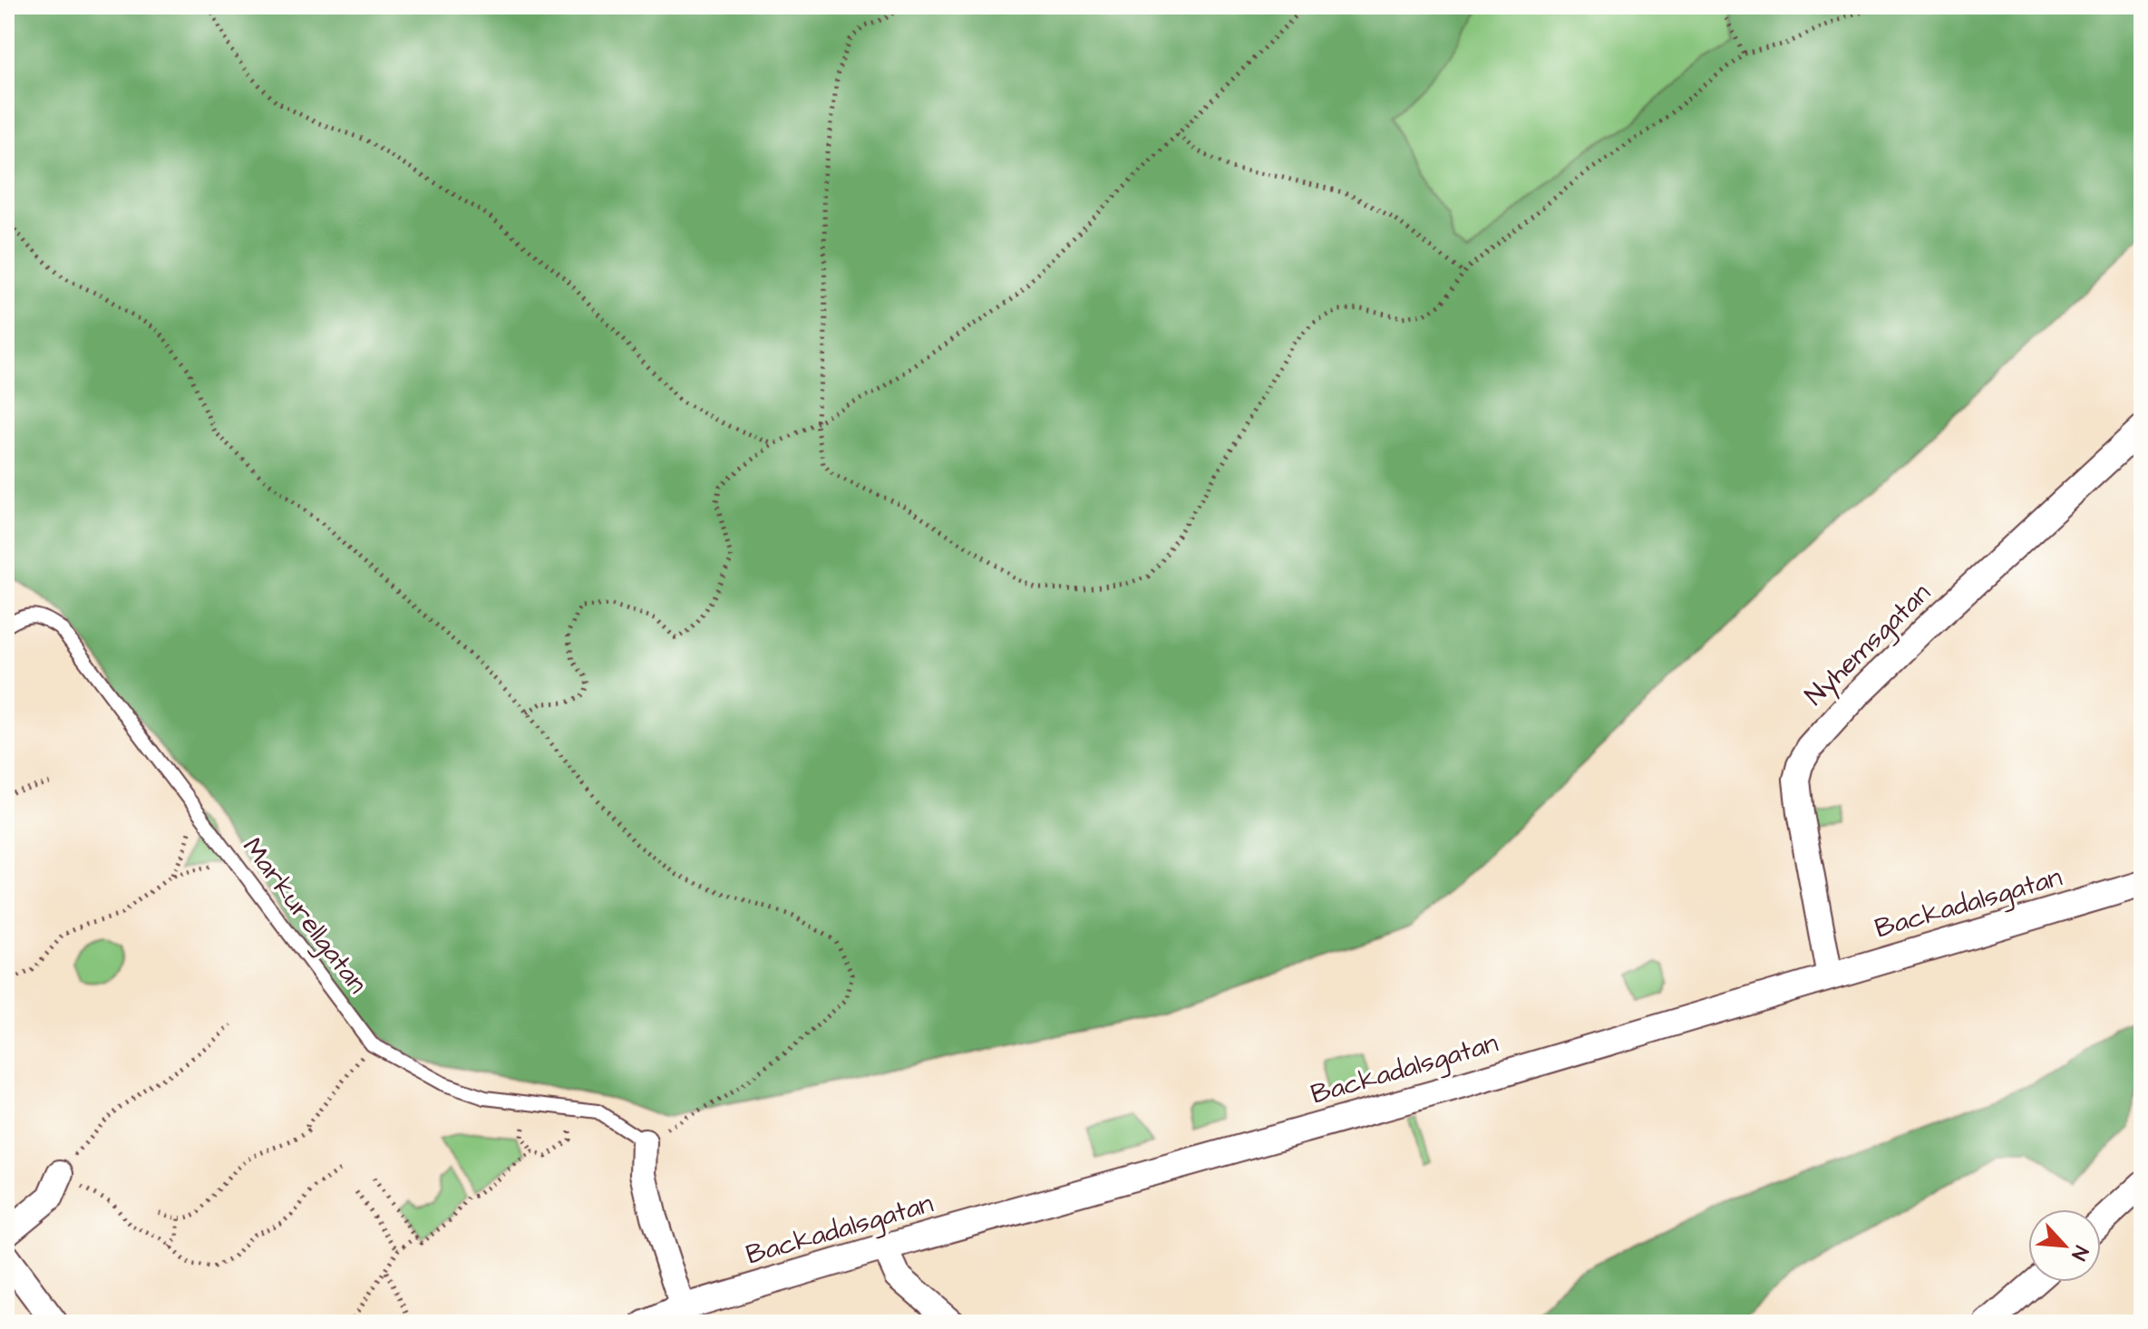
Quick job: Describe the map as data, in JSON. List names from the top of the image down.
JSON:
{
  "streets": {
    "street": ["Nyhemsgatan", "Backadalsgatan"],
    "lane": ["Markurellgatan"]
  },
  "crossings": [
    ["Nyhemsgatan", "Backadalsgatan"]
  ],
  "north": "bottom right"
}
